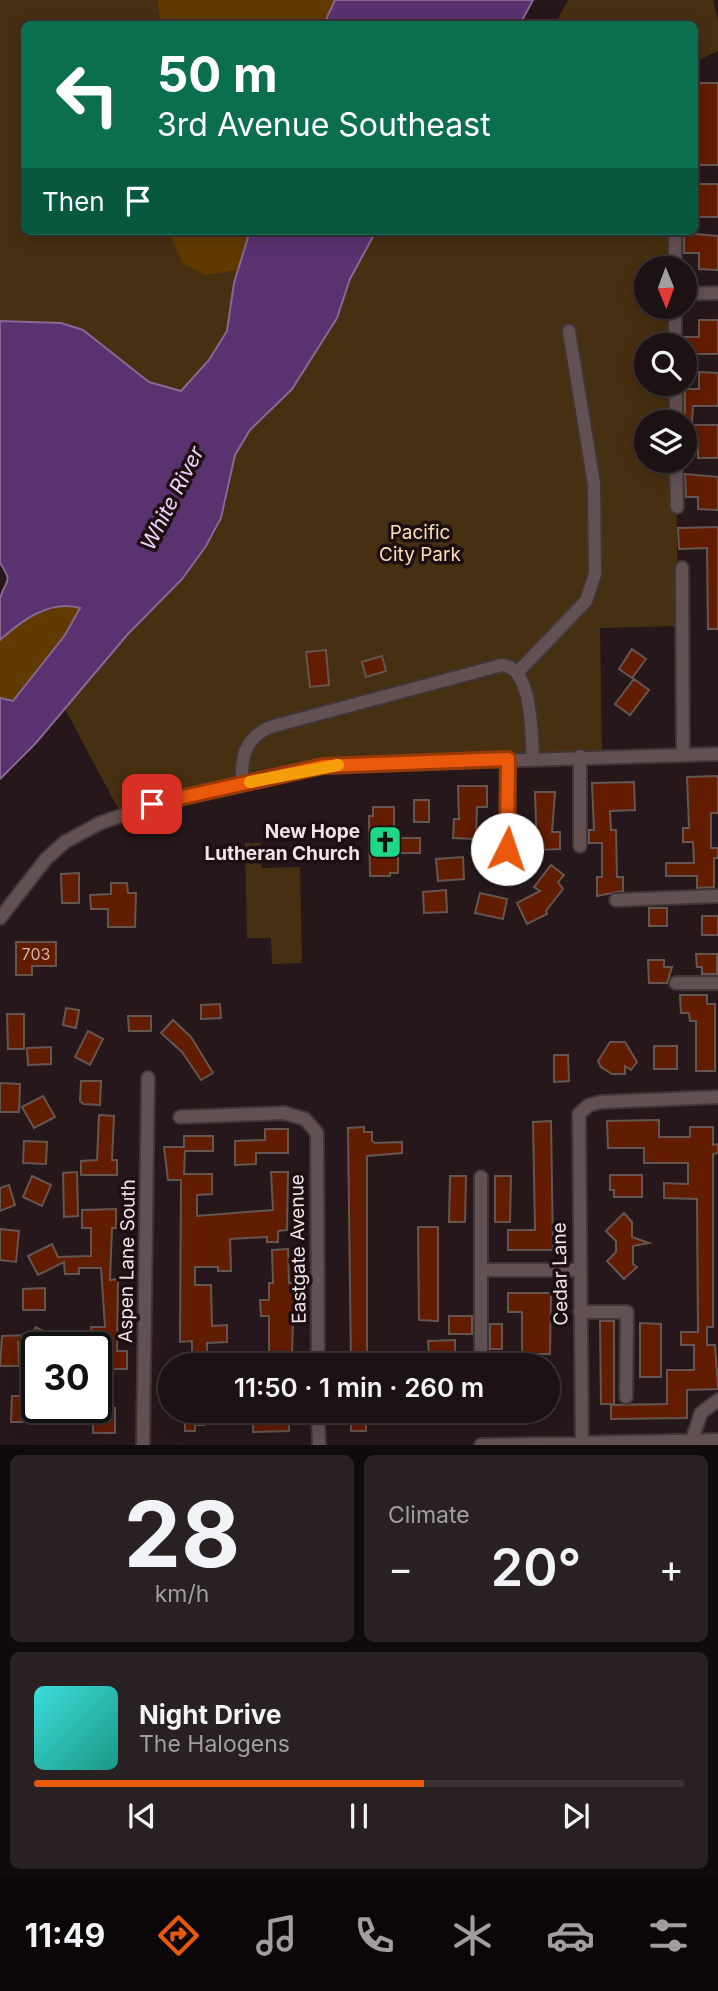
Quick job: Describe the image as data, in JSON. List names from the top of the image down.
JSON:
{
  "streets": {
    "street": ["Eastgate Avenue", "Aspen Lane South", "Cedar Lane"]
  },
  "water": ["White River"],
  "parks": ["Pacific City Park"],
  "places": {
    "church": ["New Hope Lutheran Church"]
  },
  "house_numbers": ["703"],
  "north": "bottom",
  "page": {
    "turn": ["50 m", "3rd Avenue Southeast"],
    "then": "Then",
    "limit": "30",
    "trip": "11:50 · 1 min · 260 m",
    "tile": [
      ["28", "km/h"],
      "Climate"
    ],
    "heat": ["−", "20°", "+"],
    "song": ["Night Drive", "The Halogens"],
    "tabs": "11:49"
  }
}
